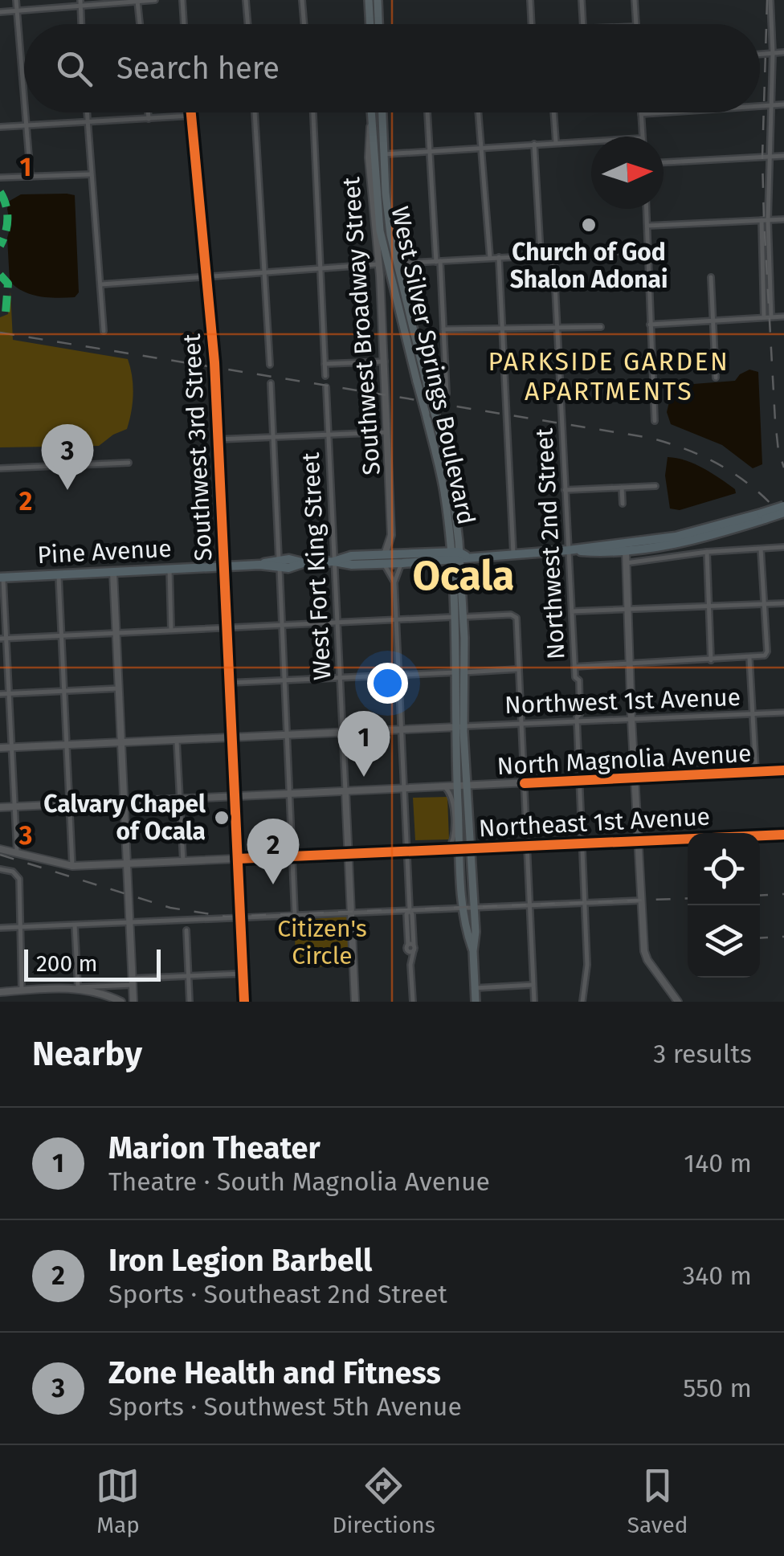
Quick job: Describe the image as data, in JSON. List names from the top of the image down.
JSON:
{
  "streets": {
    "highway": ["Pine Avenue"],
    "main road": ["West Silver Springs Boulevard"],
    "street": [
      "Southwest Broadway Street",
      "Southwest 3rd Street",
      "Northwest 2nd Street",
      "West Fort King Street",
      "Northwest 1st Avenue",
      "North Magnolia Avenue",
      "Northeast 1st Avenue"
    ]
  },
  "crossings": [
    ["Southwest Broadway Street", "West Silver Springs Boulevard"],
    ["Southwest Broadway Street", "Pine Avenue"],
    ["West Silver Springs Boulevard", "Pine Avenue"],
    ["West Silver Springs Boulevard", "Northwest 1st Avenue"],
    ["West Silver Springs Boulevard", "North Magnolia Avenue"],
    ["West Silver Springs Boulevard", "Northeast 1st Avenue"],
    ["Southwest 3rd Street", "Pine Avenue"],
    ["Southwest 3rd Street", "North Magnolia Avenue"],
    ["Southwest 3rd Street", "Northeast 1st Avenue"],
    ["Northwest 2nd Street", "Pine Avenue"],
    ["Northwest 2nd Street", "Northwest 1st Avenue"],
    ["Northwest 2nd Street", "North Magnolia Avenue"],
    ["Northwest 2nd Street", "Northeast 1st Avenue"],
    ["Pine Avenue", "West Fort King Street"],
    ["West Fort King Street", "North Magnolia Avenue"]
  ],
  "districts": ["PARKSIDE GARDEN APARTMENTS", "Ocala"],
  "parks": ["Citizen's Circle"],
  "places": ["Church of God Shalon Adonai", "Calvary Chapel of Ocala"],
  "scale_bar": "200 m",
  "north": "right",
  "page": {
    "search": "Search here",
    "pins": ["3", "1", "2"],
    "scale": "200 m",
    "heading": ["Nearby", "3 results"],
    "list": [
      {
        "mark": "1",
        "name": "Marion Theater",
        "note": "Theatre · South Magnolia Avenue",
        "value": "140 m"
      },
      {
        "mark": "2",
        "name": "Iron Legion Barbell",
        "note": "Sports · Southeast 2nd Street",
        "value": "340 m"
      },
      {
        "mark": "3",
        "name": "Zone Health and Fitness",
        "note": "Sports · Southwest 5th Avenue",
        "value": "550 m"
      }
    ],
    "nav": ["Map", "Directions", "Saved"]
  },
  "grid": {
    "rows": ["1", "2", "3"]
  }
}
